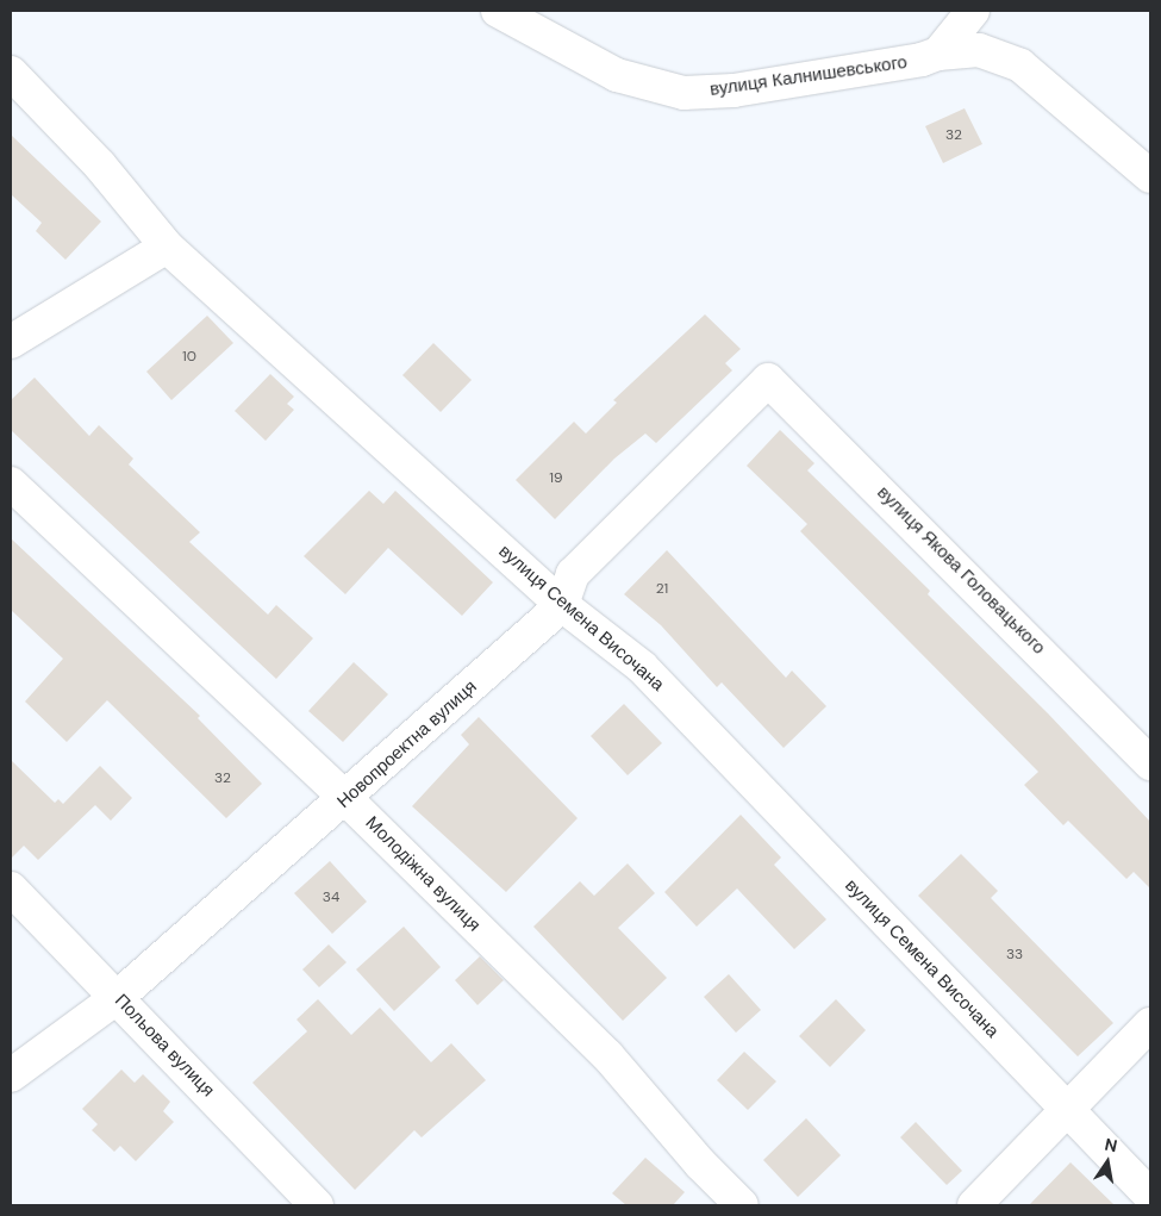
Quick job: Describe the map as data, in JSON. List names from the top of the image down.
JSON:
{
  "streets": {
    "street": [
      "вулиця Калнишевського",
      "вулиця Якова Головацького",
      "вулиця Семена Височана",
      "Новопроектна вулиця",
      "Молодіжна вулиця",
      "Польова вулиця"
    ]
  },
  "crossings": [
    ["вулиця Якова Головацького", "Новопроектна вулиця"],
    ["вулиця Семена Височана", "Новопроектна вулиця"],
    ["Новопроектна вулиця", "Молодіжна вулиця"],
    ["Новопроектна вулиця", "Польова вулиця"]
  ],
  "house_numbers": [
    "32",
    "10",
    "19",
    "21",
    "32",
    "34",
    "33"
  ],
  "north": "top"
}
